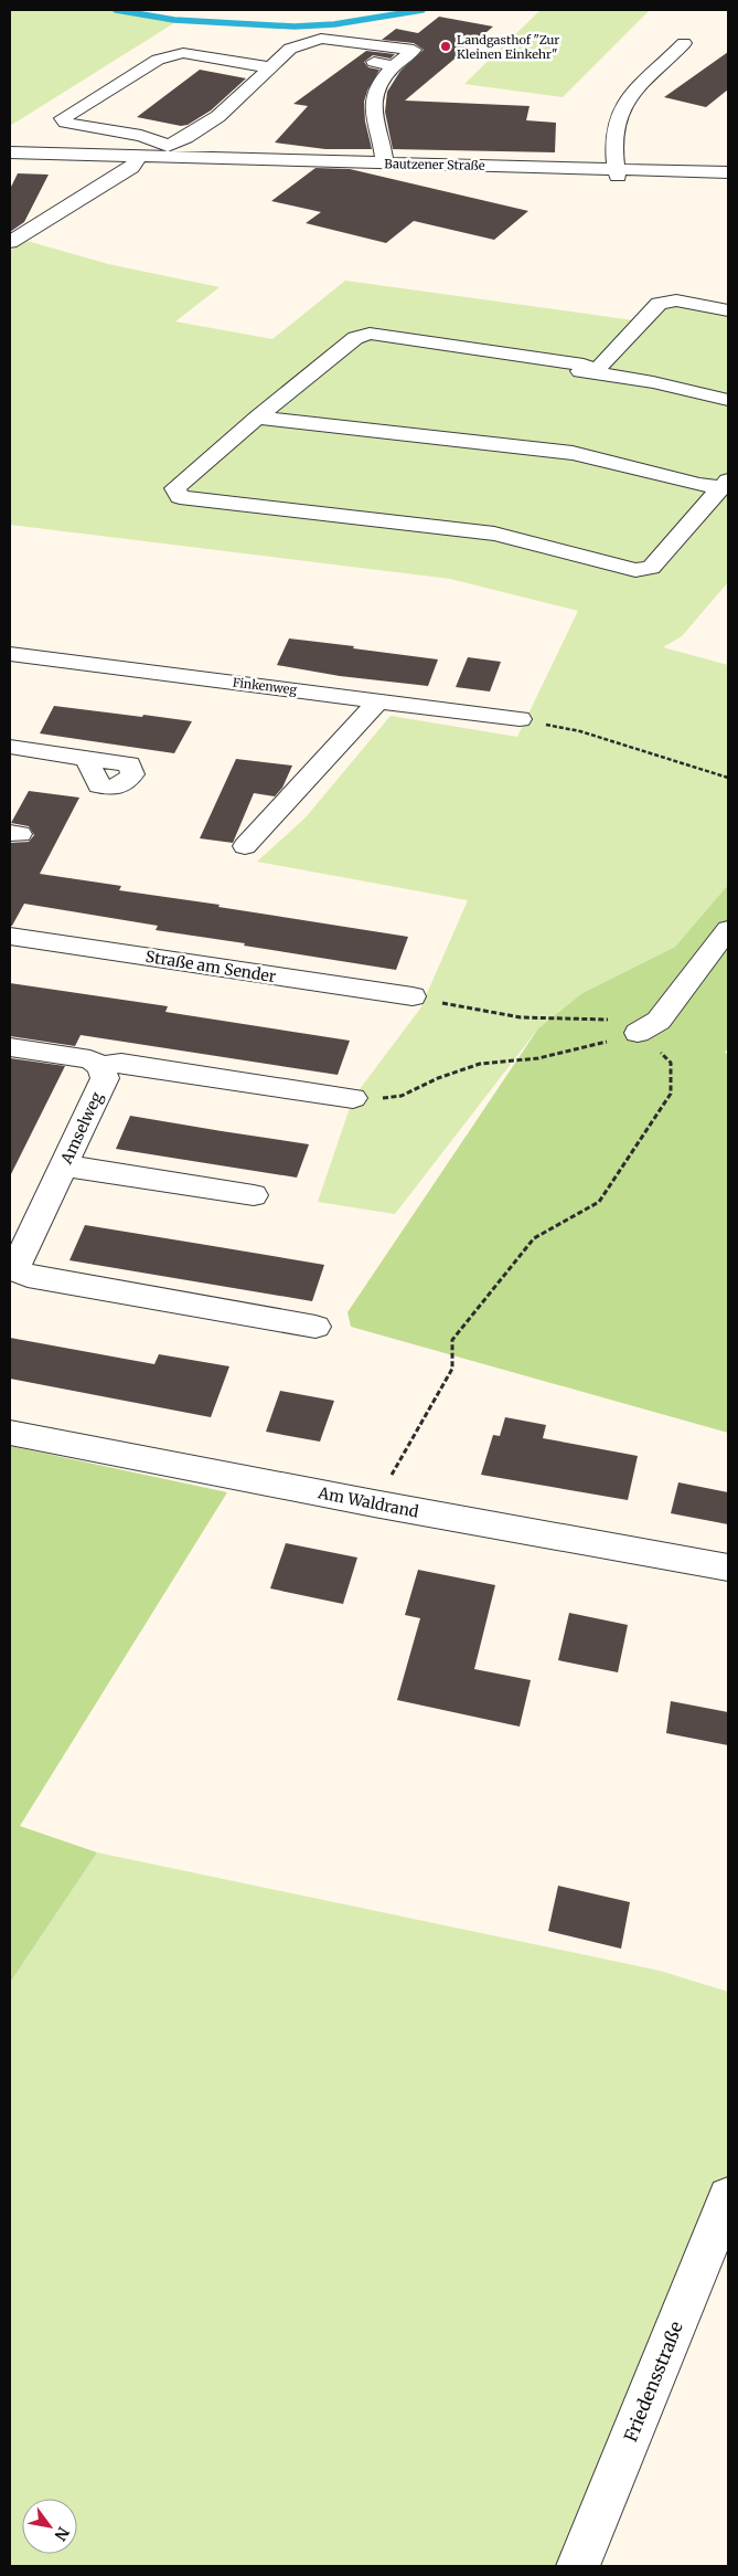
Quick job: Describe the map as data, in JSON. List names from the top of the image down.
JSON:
{
  "streets": {
    "street": [
      "Bautzener Straße",
      "Finkenweg",
      "Straße am Sender",
      "Amselweg",
      "Am Waldrand",
      "Friedensstraße"
    ]
  },
  "places": ["Landgasthof \"Zur Kleinen Einkehr\""],
  "north": "bottom right"
}
